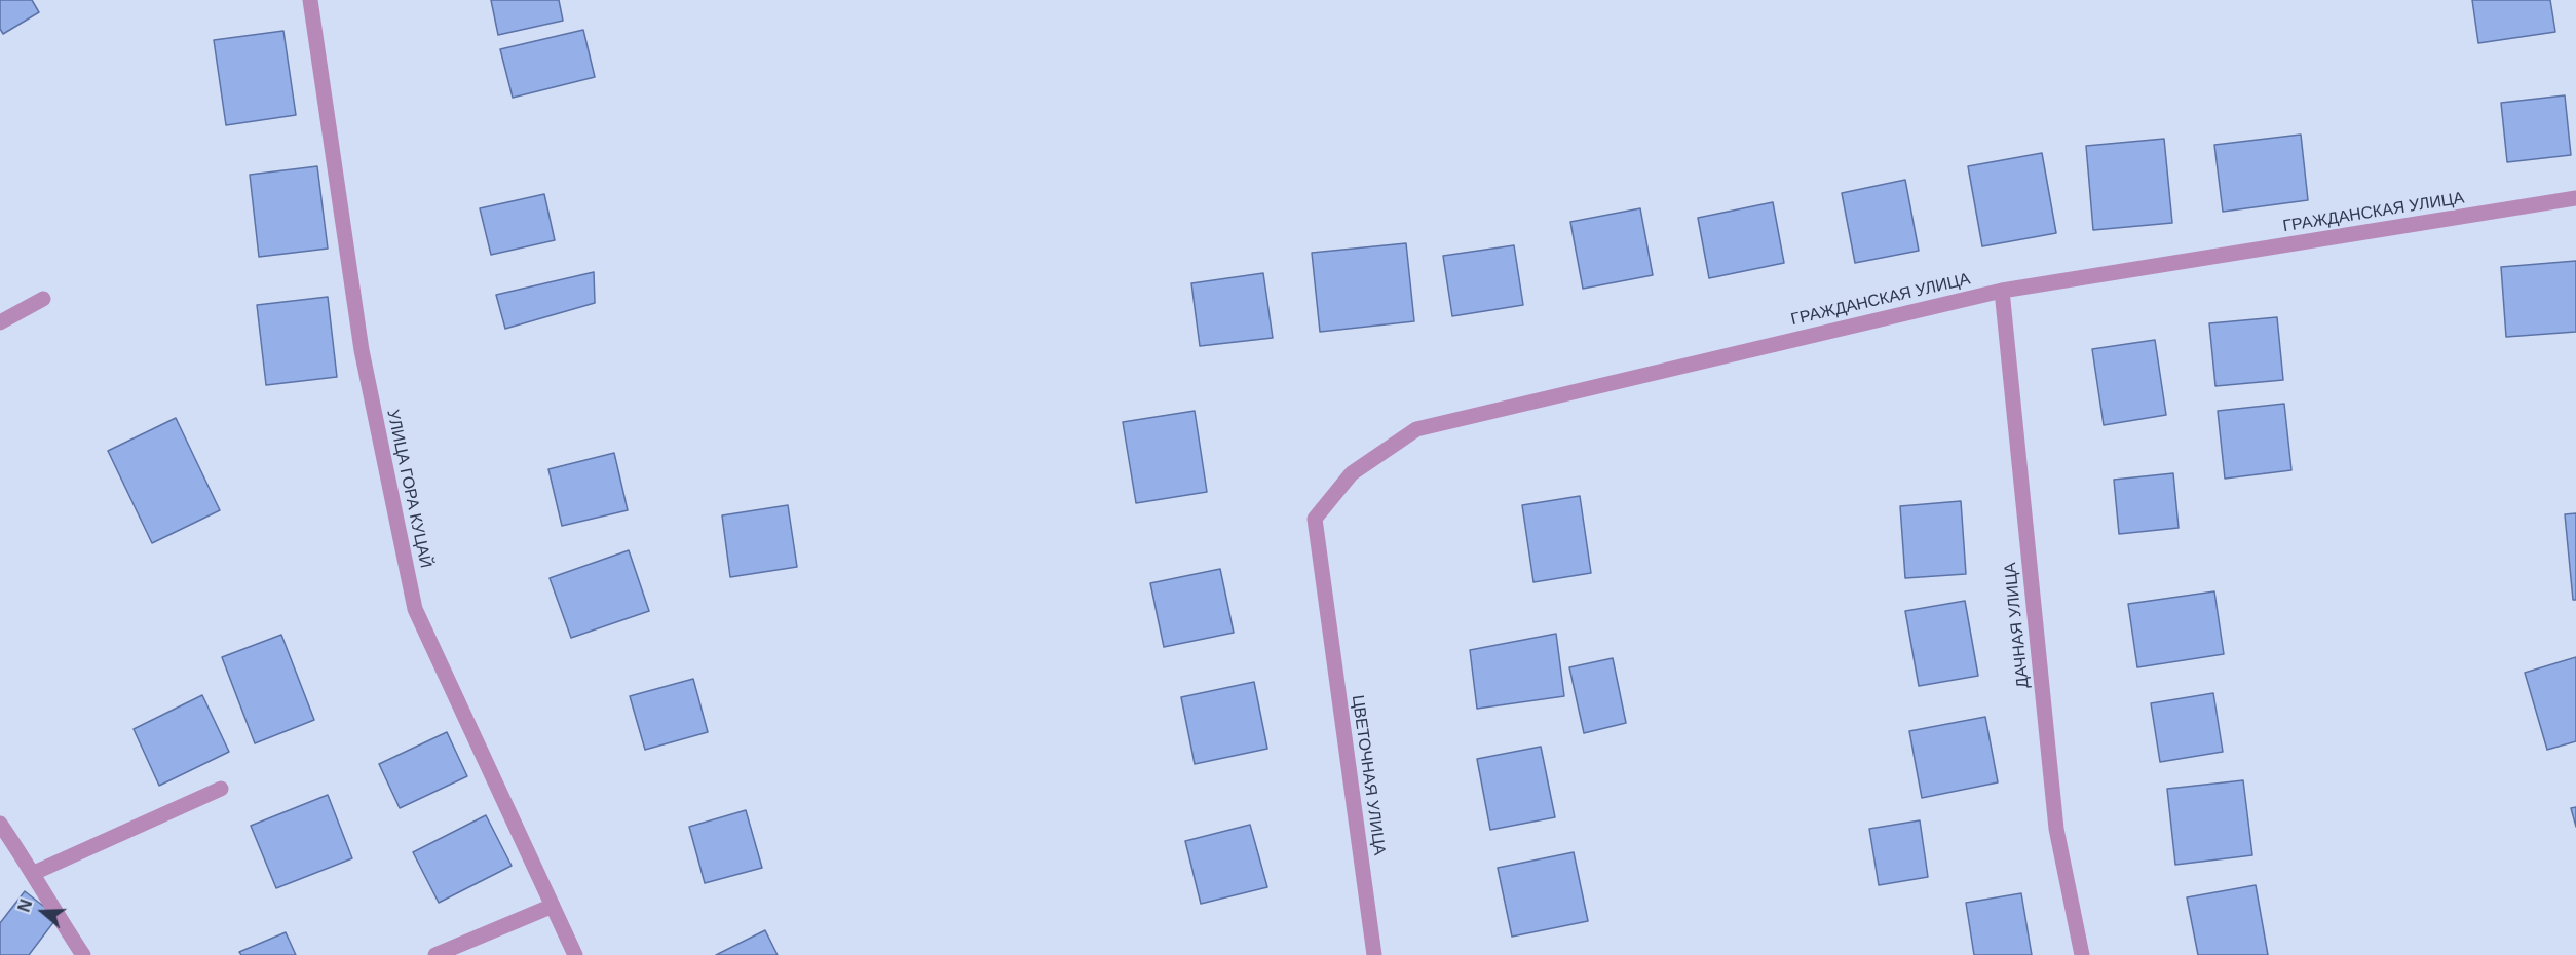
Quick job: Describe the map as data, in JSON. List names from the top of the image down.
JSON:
{
  "streets": {
    "street": [
      "ГРАЖДАНСКАЯ УЛИЦА",
      "УЛИЦА ГОРА КУЦАЙ",
      "ДАЧНАЯ УЛИЦА",
      "ЦВЕТОЧНАЯ УЛИЦА"
    ]
  },
  "crossings": [
    ["ГРАЖДАНСКАЯ УЛИЦА", "ДАЧНАЯ УЛИЦА"],
    ["ГРАЖДАНСКАЯ УЛИЦА", "ЦВЕТОЧНАЯ УЛИЦА"]
  ],
  "north": "left"
}
